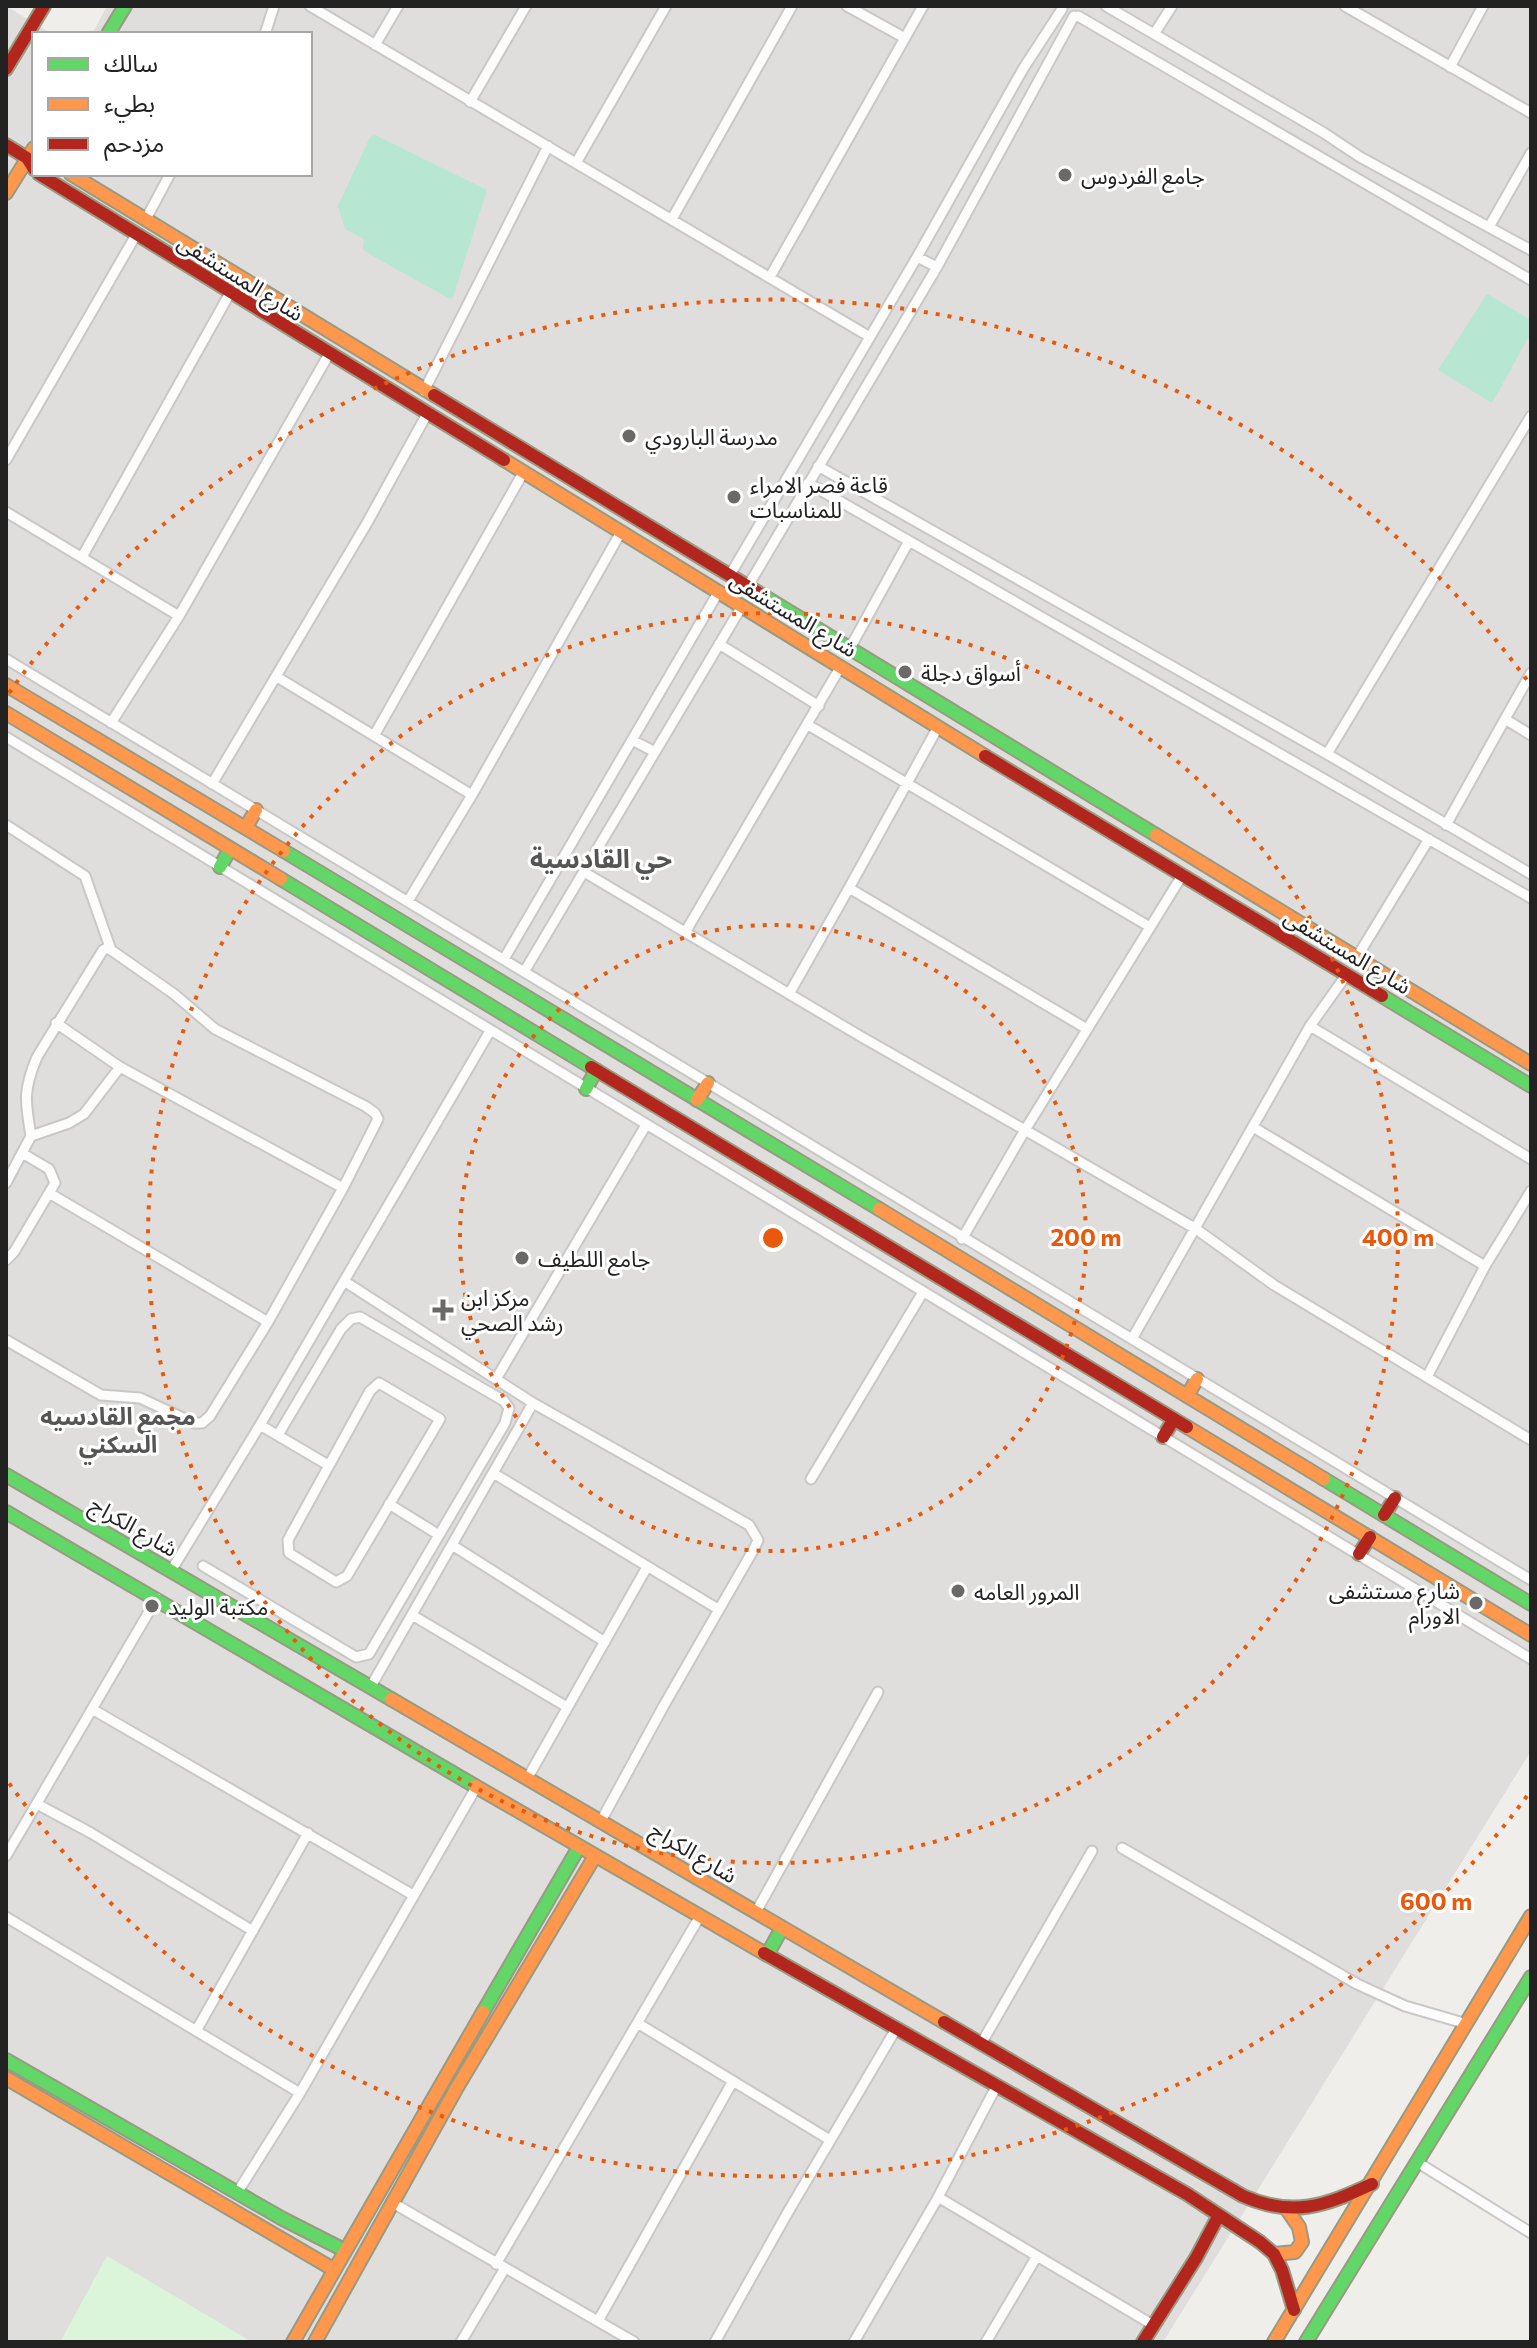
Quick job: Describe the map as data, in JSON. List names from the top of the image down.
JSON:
{
  "streets": {
    "street": ["شارع المستشفى", "شارع الكراج"]
  },
  "districts": ["حي القادسية", "مجمع القادسيه السكني"],
  "places": {
    "other": [
      "جامع الفردوس",
      "مدرسة البارودي",
      "قاعة فصر الامراء للمناسبات",
      "أسواق دجلة",
      "جامع اللطیف",
      "المرور العامه",
      "شارع مستشفى الاورام",
      "مكتبة الوليد"
    ],
    "health": ["مركز ابن رشد الصحي"]
  },
  "legend": ["سالك", "بطيء", "مزدحم"],
  "rings": ["200 m", "400 m", "600 m"]
}
